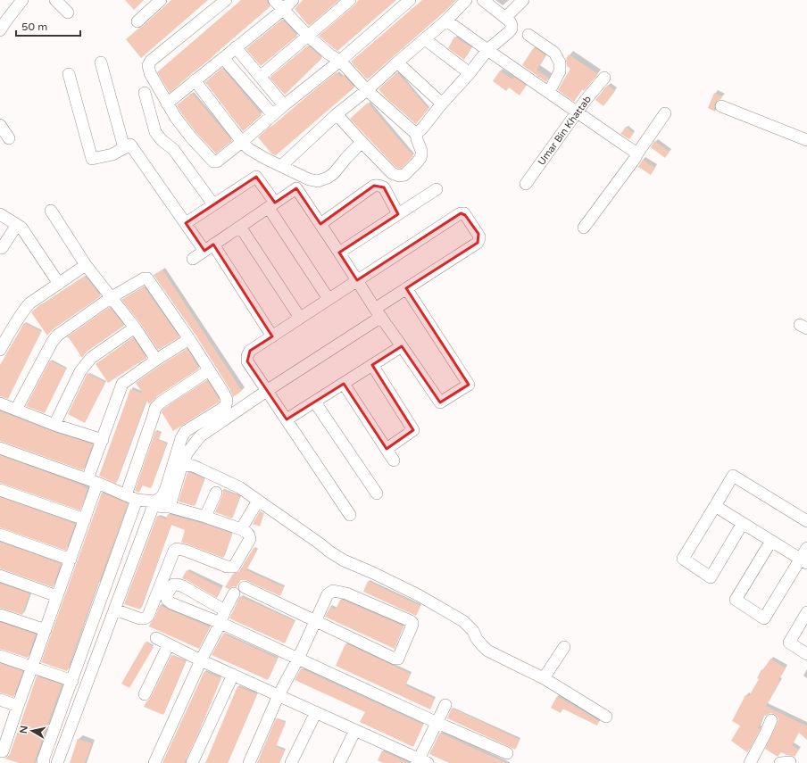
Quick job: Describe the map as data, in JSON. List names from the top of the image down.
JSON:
{
  "streets": {
    "street": ["Umar Bin Khattab"]
  },
  "scale_bar": "50 m",
  "north": "left"
}
